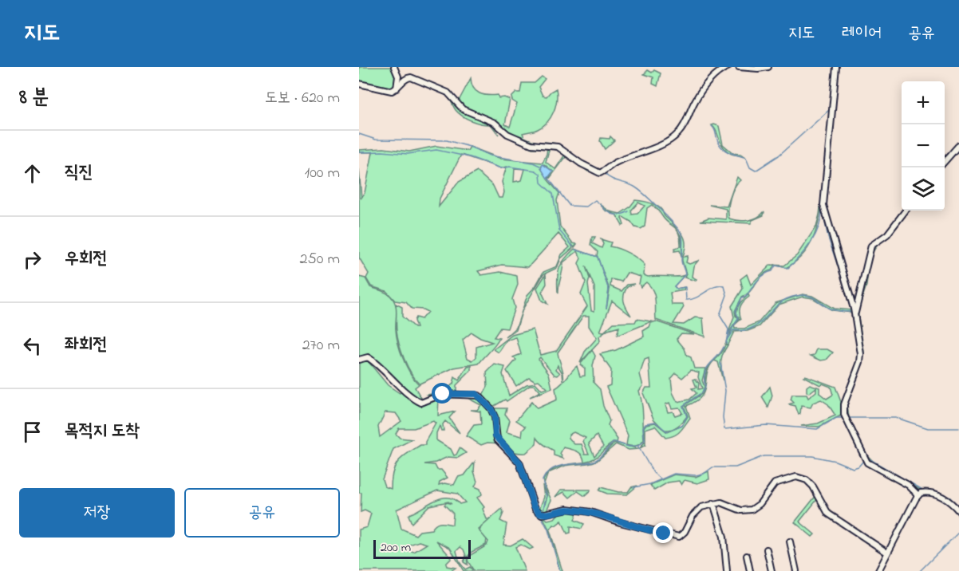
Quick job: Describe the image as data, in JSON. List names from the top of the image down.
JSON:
{
  "scale_bar": "200 m",
  "page": {
    "header": "지도",
    "nav": ["지도", "레이어", "공유"],
    "heading": ["8 분", "도보 · 620 m"],
    "map_buttons": ["+", "−"],
    "list": [
      ["직진", "100 m"],
      ["우회전", "250 m"],
      ["좌회전", "270 m"],
      "목적지 도착"
    ],
    "buttons": ["저장", "공유"],
    "scale": "200 m"
  }
}
